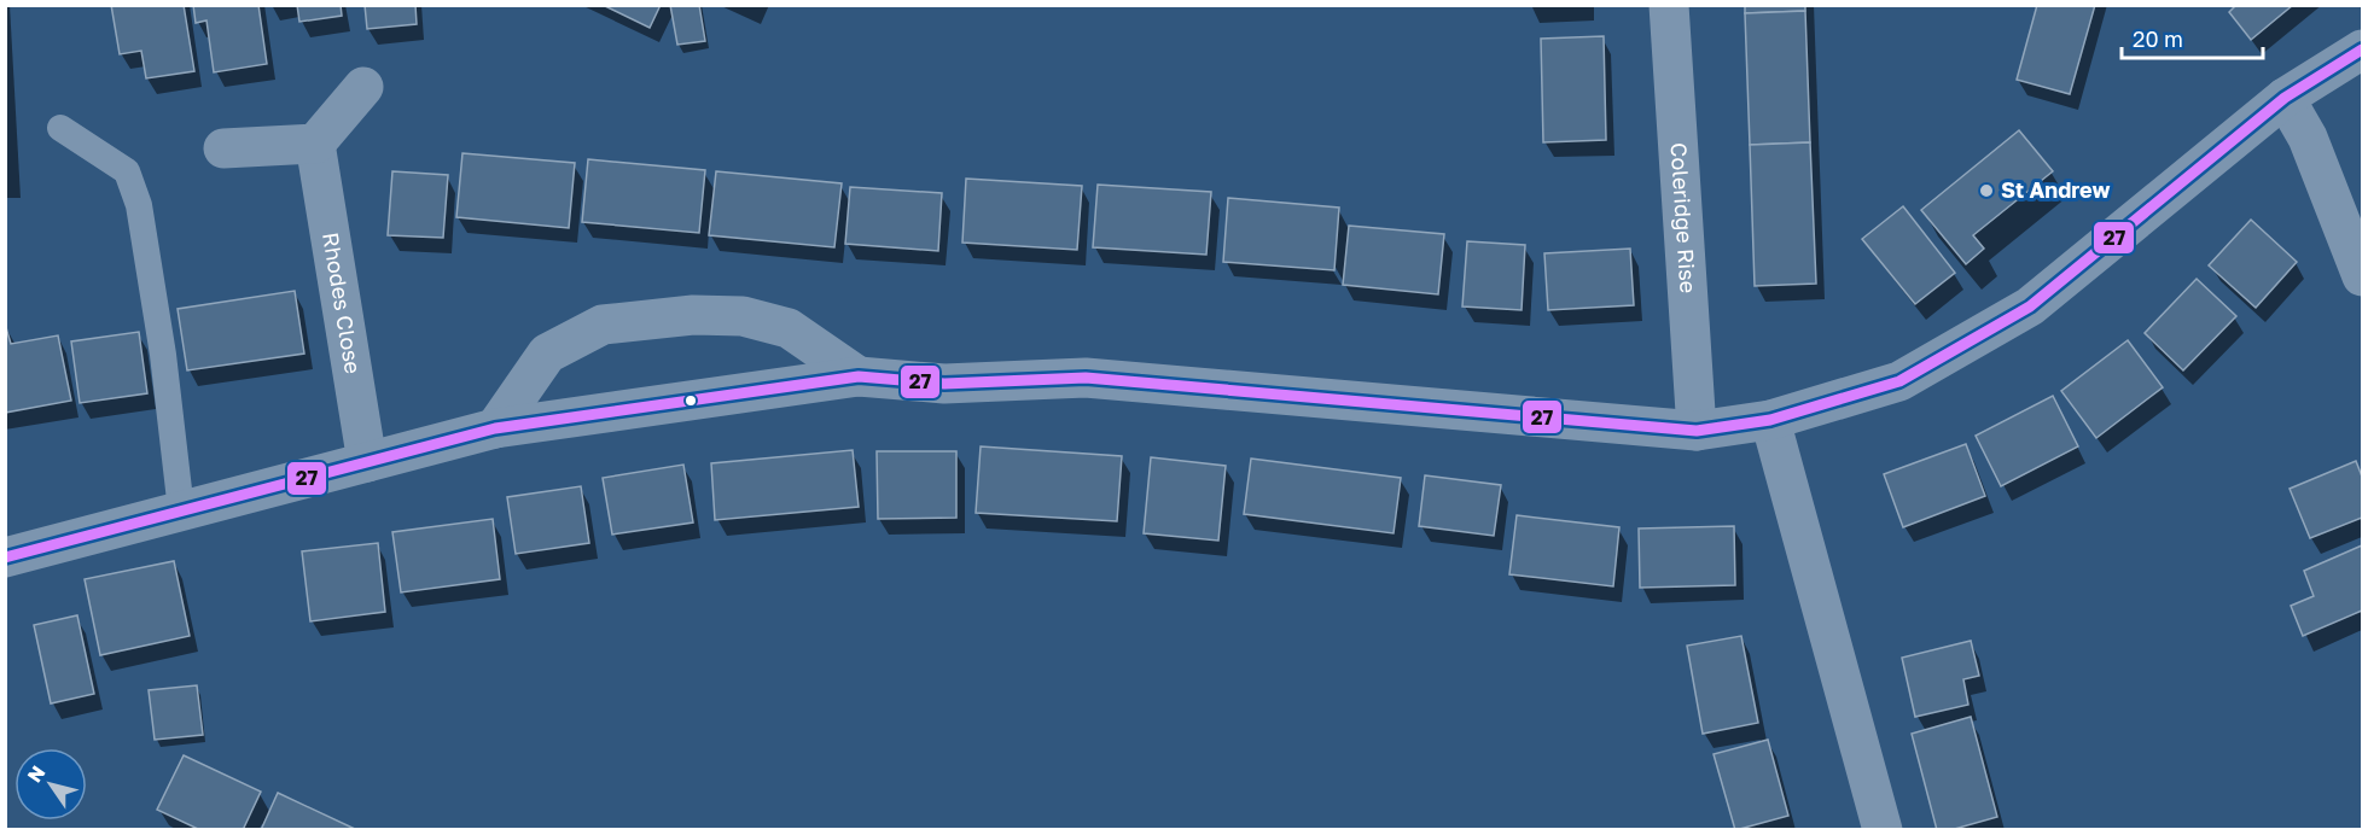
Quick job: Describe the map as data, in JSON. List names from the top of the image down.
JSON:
{
  "streets": {
    "street": ["Coleridge Rise", "Rhodes Close"]
  },
  "places": ["St Andrew"],
  "lines": ["transit line 27"],
  "scale_bar": "20 m",
  "north": "top left"
}
